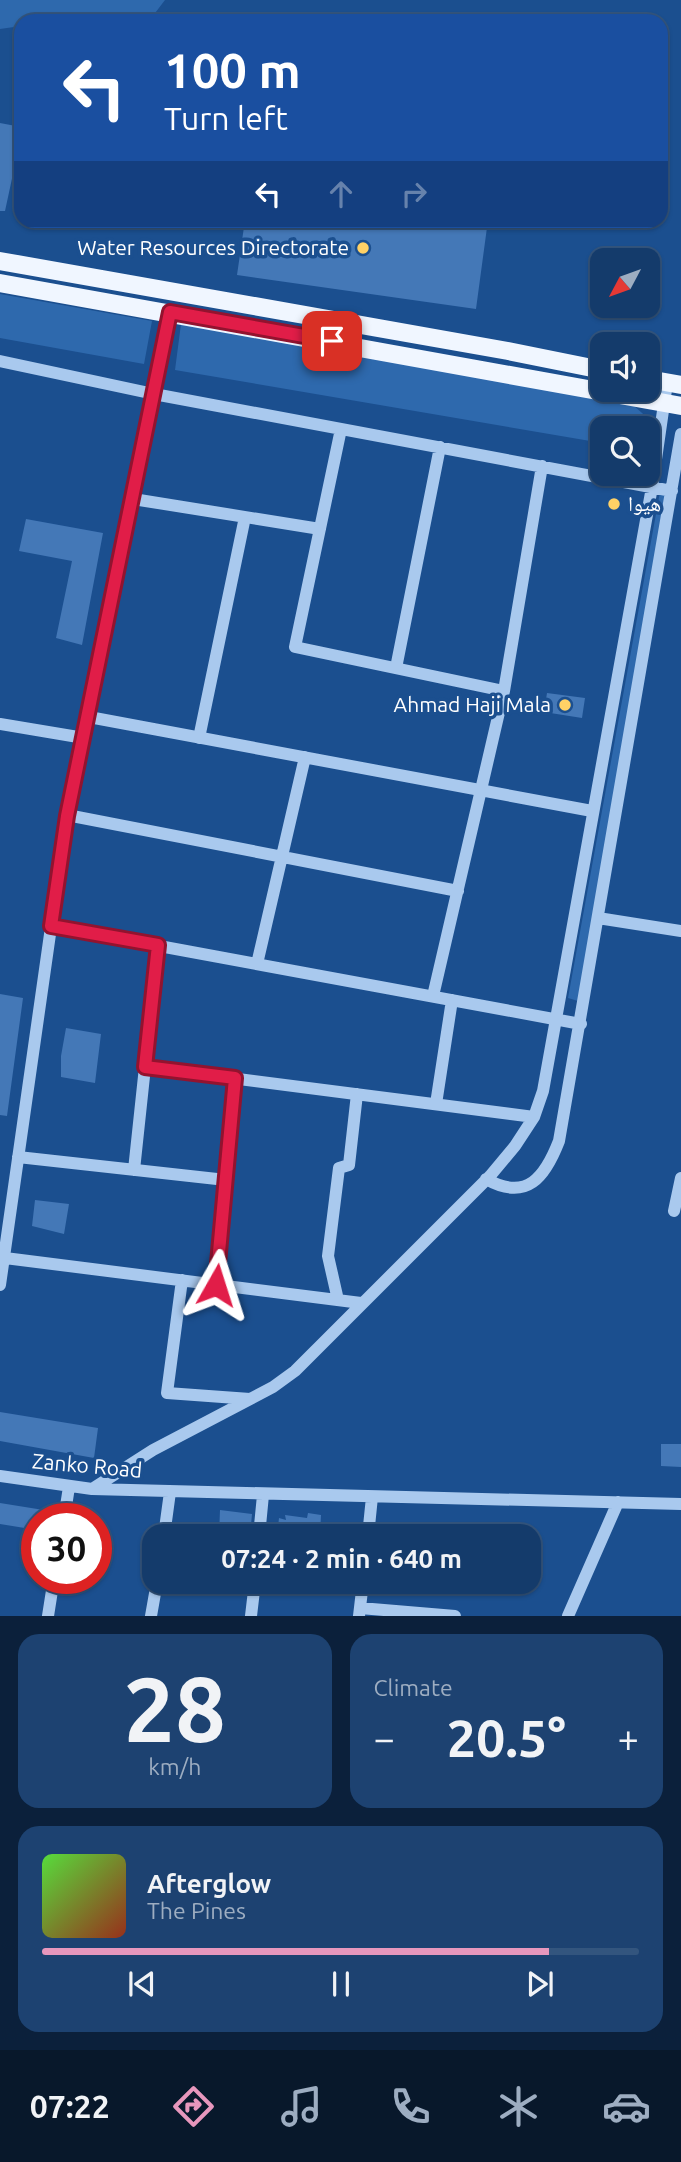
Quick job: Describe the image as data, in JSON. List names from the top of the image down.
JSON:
{
  "streets": {
    "street": ["Zanko Road"]
  },
  "places": ["Water Resources Directorate", "هیوا", "Ahmad Haji Mala"],
  "north": "bottom left",
  "page": {
    "turn": ["100 m", "Turn left"],
    "limit": "30",
    "trip": "07:24 · 2 min · 640 m",
    "tile": [
      ["28", "km/h"],
      "Climate"
    ],
    "heat": ["−", "20.5°", "+"],
    "song": ["Afterglow", "The Pines"],
    "tabs": "07:22"
  }
}
